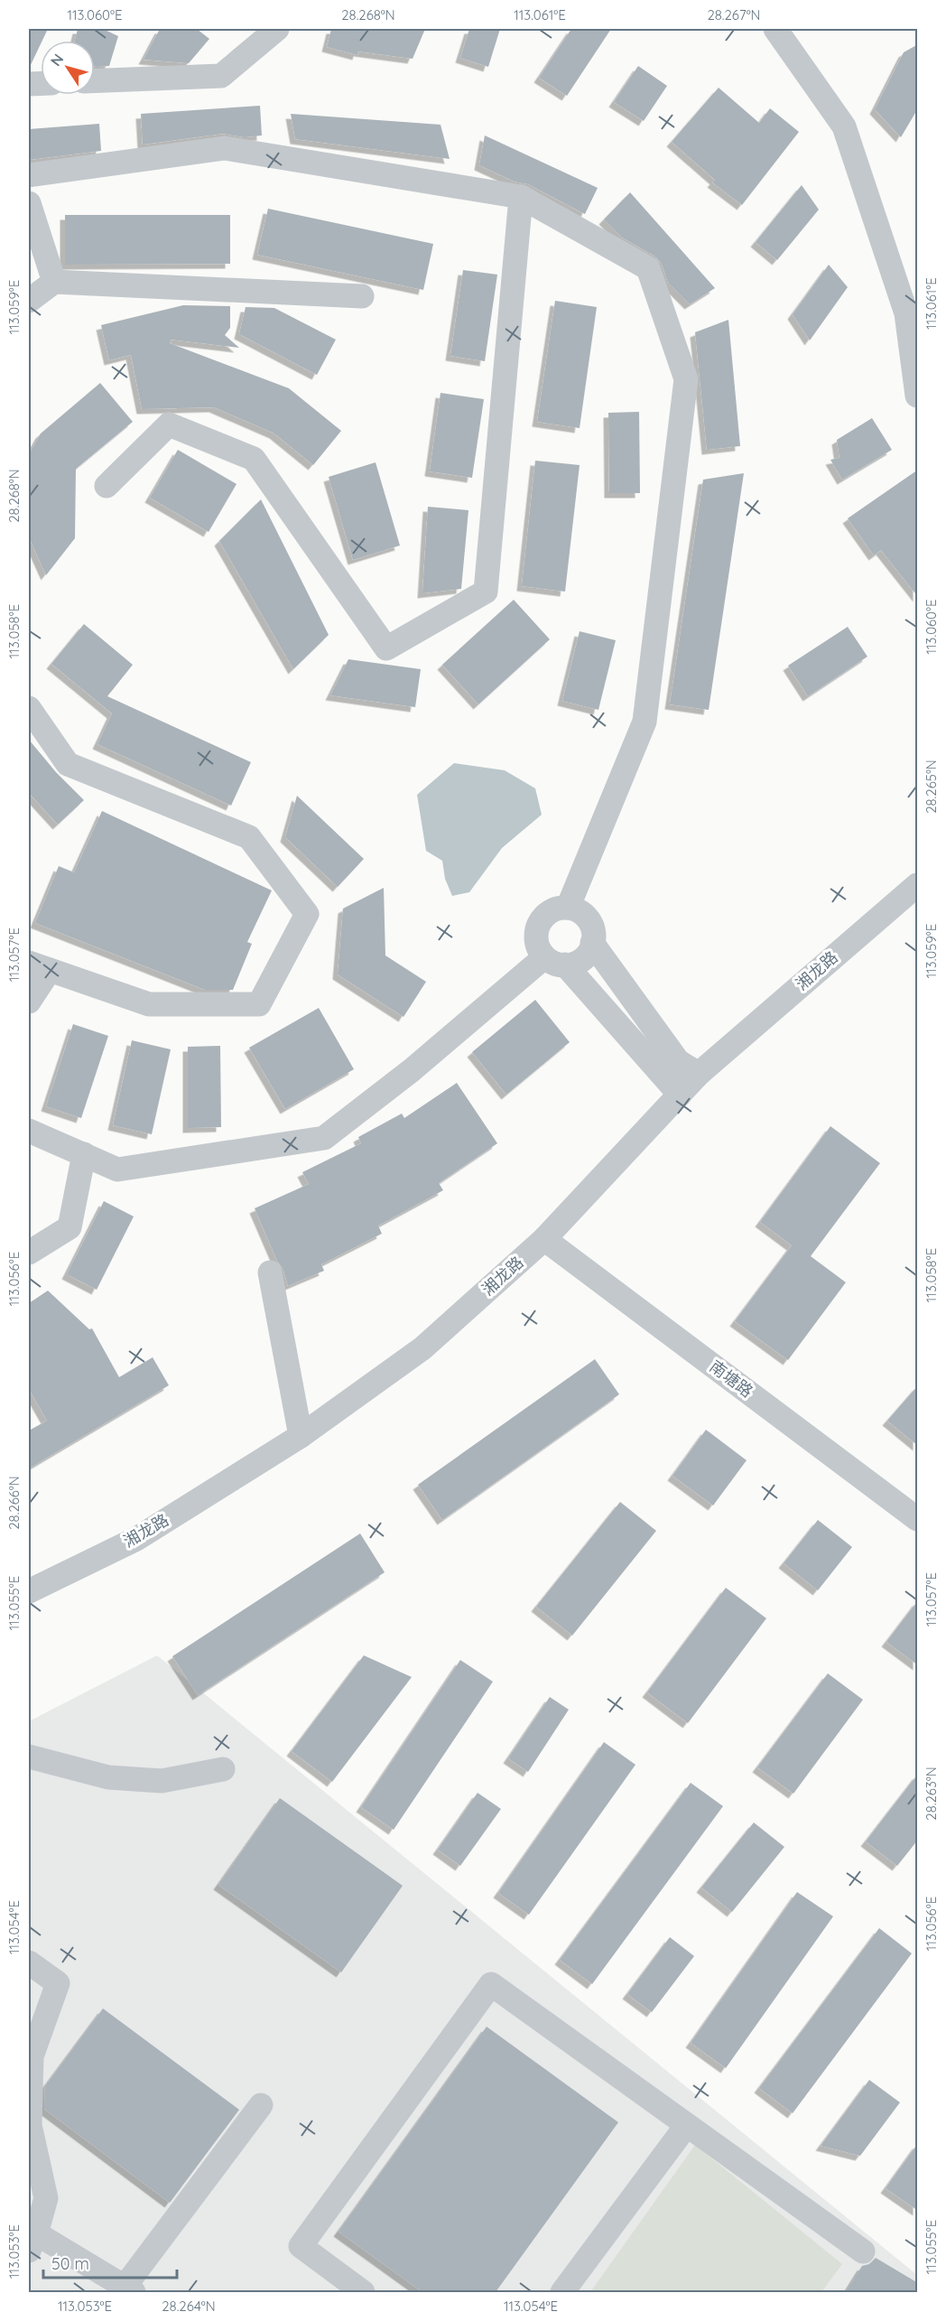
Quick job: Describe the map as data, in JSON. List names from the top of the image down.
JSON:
{
  "streets": {
    "street": ["湘龙路", "南塘路"]
  },
  "crossings": [
    ["湘龙路", "南塘路"]
  ],
  "scale_bar": "50 m",
  "north": "top left",
  "coordinates": [
    "113.060°E",
    "28.268°N",
    "113.061°E",
    "28.267°N",
    "113.059°E",
    "113.058°E",
    "28.265°N",
    "113.057°E",
    "113.056°E",
    "28.266°N",
    "113.055°E",
    "28.263°N",
    "113.054°E",
    "113.053°E",
    "28.264°N"
  ]
}
